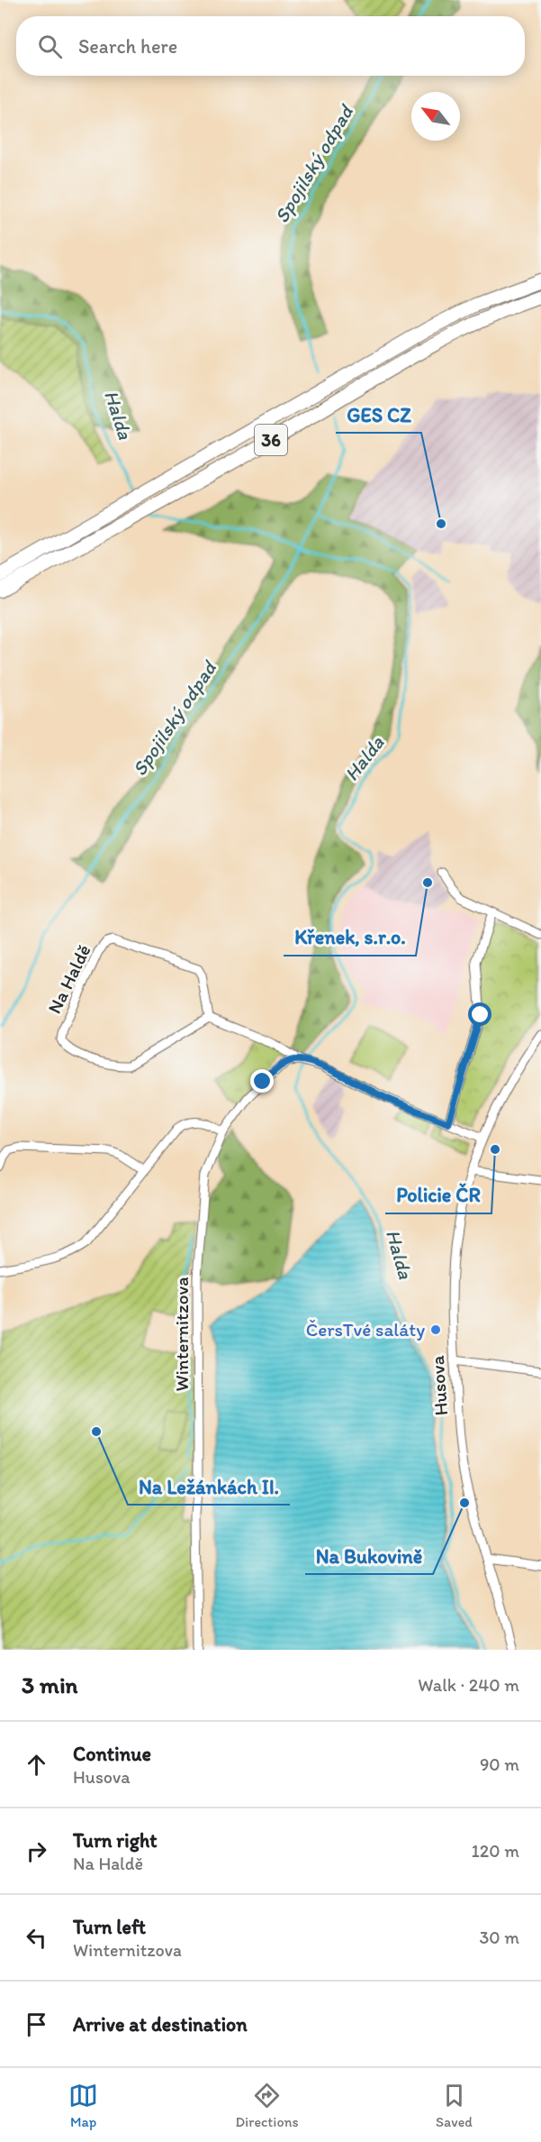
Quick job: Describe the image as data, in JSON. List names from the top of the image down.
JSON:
{
  "streets": {
    "main road": ["36"],
    "street": ["Na Haldě", "Winternitzova", "Husova"]
  },
  "water": ["Spojilský odpad", "Halda"],
  "places": [
    "GES CZ",
    "Křenek, s.r.o.",
    "Policie ČR",
    "ČersTvé saláty",
    "Na Ležánkách II.",
    "Na Bukovině"
  ],
  "north": "top left",
  "page": {
    "search": "Search here",
    "heading": ["3 min", "Walk · 240 m"],
    "list": [
      ["Continue", "Husova", "90 m"],
      ["Turn right", "Na Haldě", "120 m"],
      ["Turn left", "Winternitzova", "30 m"],
      "Arrive at destination"
    ],
    "nav": ["Map", "Directions", "Saved"]
  }
}
